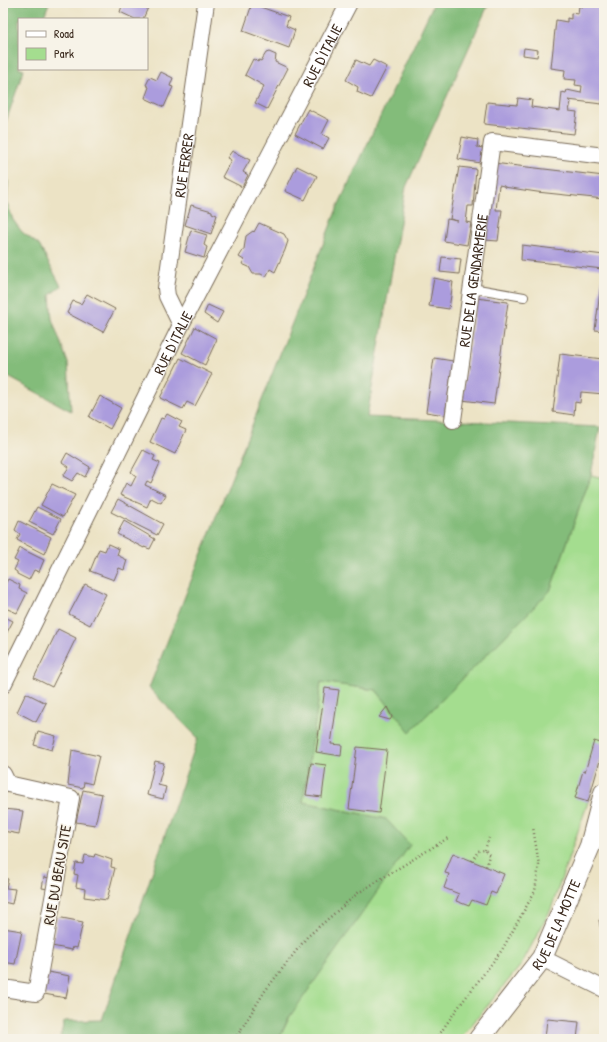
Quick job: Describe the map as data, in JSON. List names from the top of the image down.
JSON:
{
  "streets": {
    "street": [
      "RUE D'ITALIE",
      "RUE FERRER",
      "RUE DE LA GENDARMERIE",
      "RUE DU BEAU SITE",
      "RUE DE LA MOTTE"
    ]
  },
  "crossings": [
    ["RUE D'ITALIE", "RUE FERRER"]
  ],
  "legend": ["Road", "Park"]
}
